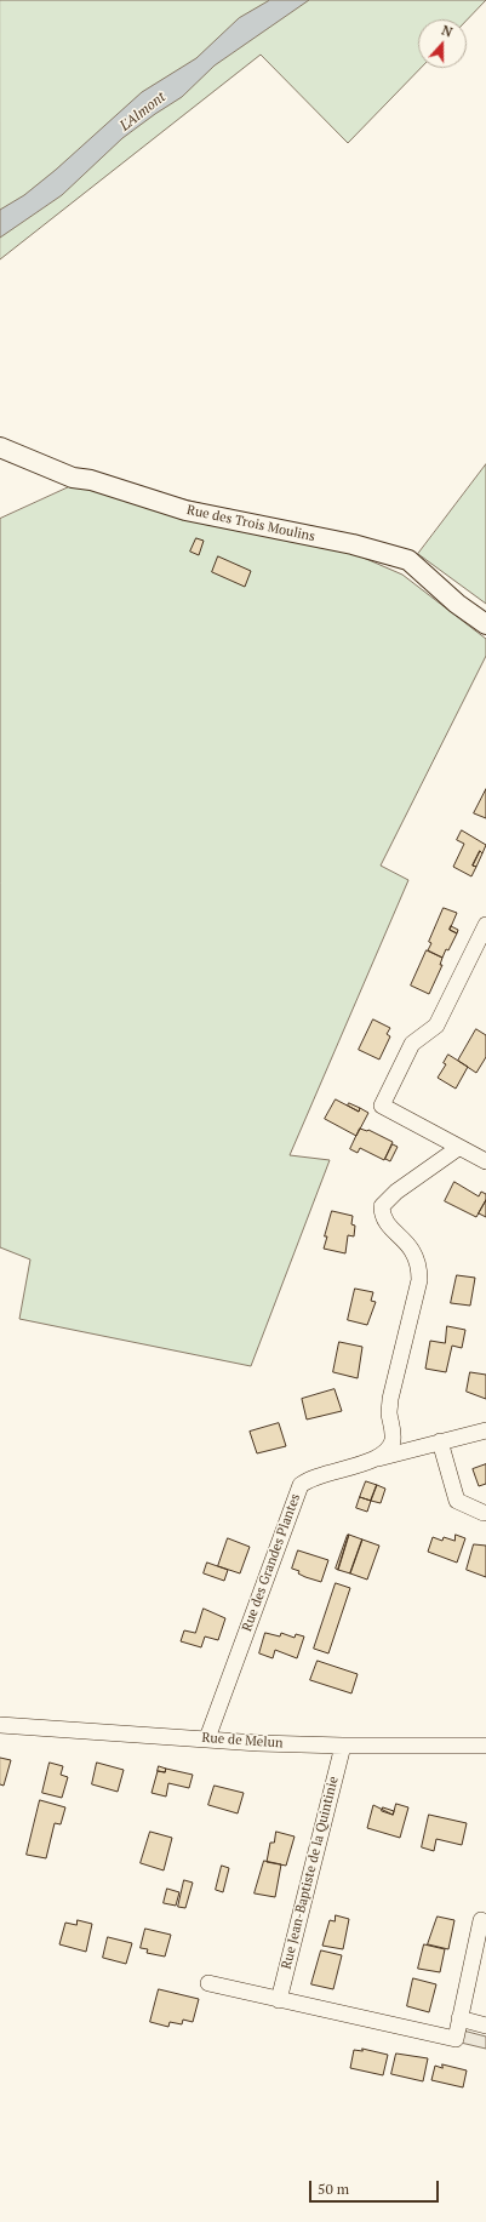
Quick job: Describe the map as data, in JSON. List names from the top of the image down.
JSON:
{
  "streets": {
    "street": [
      "Rue des Trois Moulins",
      "Rue des Grandes Plantes",
      "Rue de Melun",
      "Rue Jean-Baptiste de la Quintinie"
    ]
  },
  "crossings": [
    ["Rue des Grandes Plantes", "Rue de Melun"],
    ["Rue de Melun", "Rue Jean-Baptiste de la Quintinie"]
  ],
  "water": ["L'Almont"],
  "scale_bar": "50 m",
  "north": "top"
}
